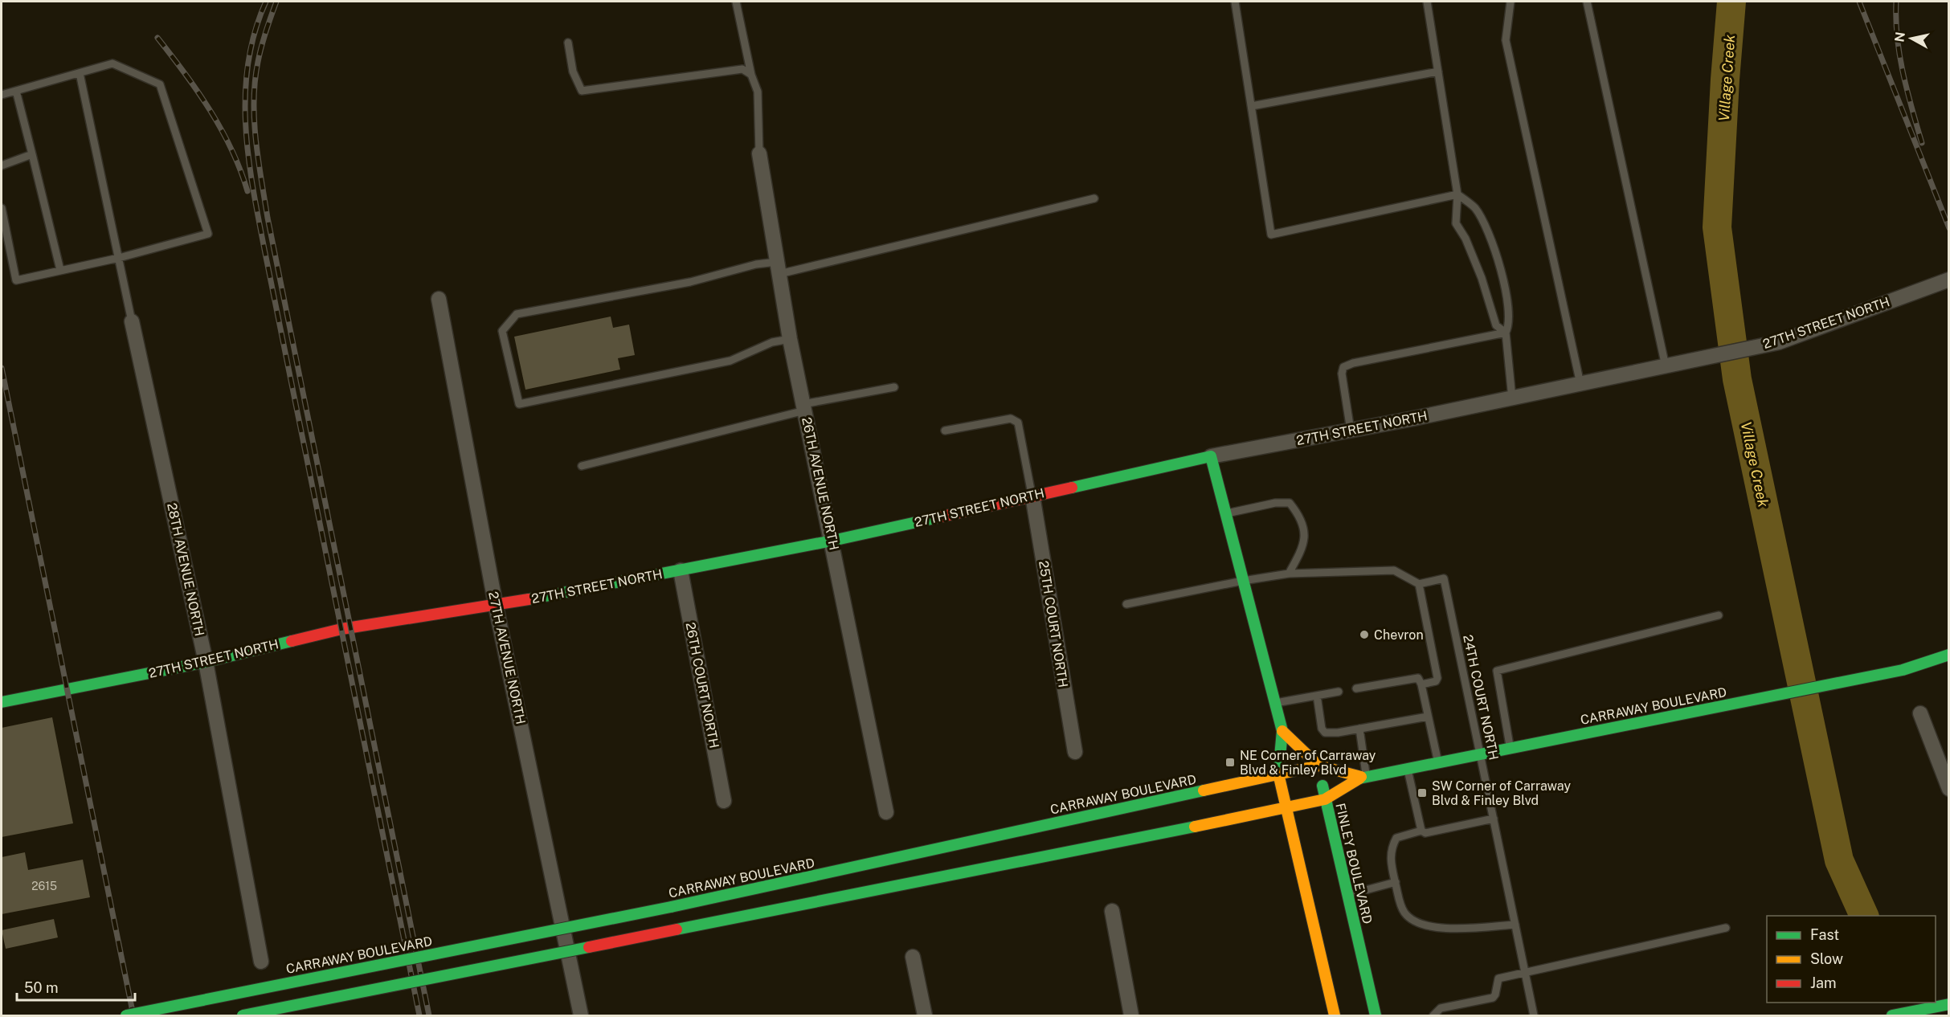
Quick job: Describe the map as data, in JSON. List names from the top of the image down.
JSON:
{
  "streets": {
    "main road": ["27TH STREET NORTH", "CARRAWAY BOULEVARD", "FINLEY BOULEVARD"],
    "street": [
      "26TH AVENUE NORTH",
      "28TH AVENUE NORTH",
      "25TH COURT NORTH",
      "27TH AVENUE NORTH",
      "26TH COURT NORTH"
    ],
    "lane": ["24TH COURT NORTH"]
  },
  "crossings": [
    ["27TH STREET NORTH", "26TH AVENUE NORTH"],
    ["27TH STREET NORTH", "28TH AVENUE NORTH"],
    ["27TH STREET NORTH", "25TH COURT NORTH"],
    ["27TH STREET NORTH", "27TH AVENUE NORTH"],
    ["27TH STREET NORTH", "26TH COURT NORTH"],
    ["24TH COURT NORTH", "CARRAWAY BOULEVARD"],
    ["CARRAWAY BOULEVARD", "FINLEY BOULEVARD"]
  ],
  "water": ["Village Creek"],
  "places": {
    "other": ["Chevron"],
    "transit": ["NE Corner of Carraway Blvd & Finley Blvd", "SW Corner of Carraway Blvd & Finley Blvd"]
  },
  "house_numbers": ["2615"],
  "legend": ["Fast", "Slow", "Jam"],
  "scale_bar": "50 m",
  "north": "left"
}
